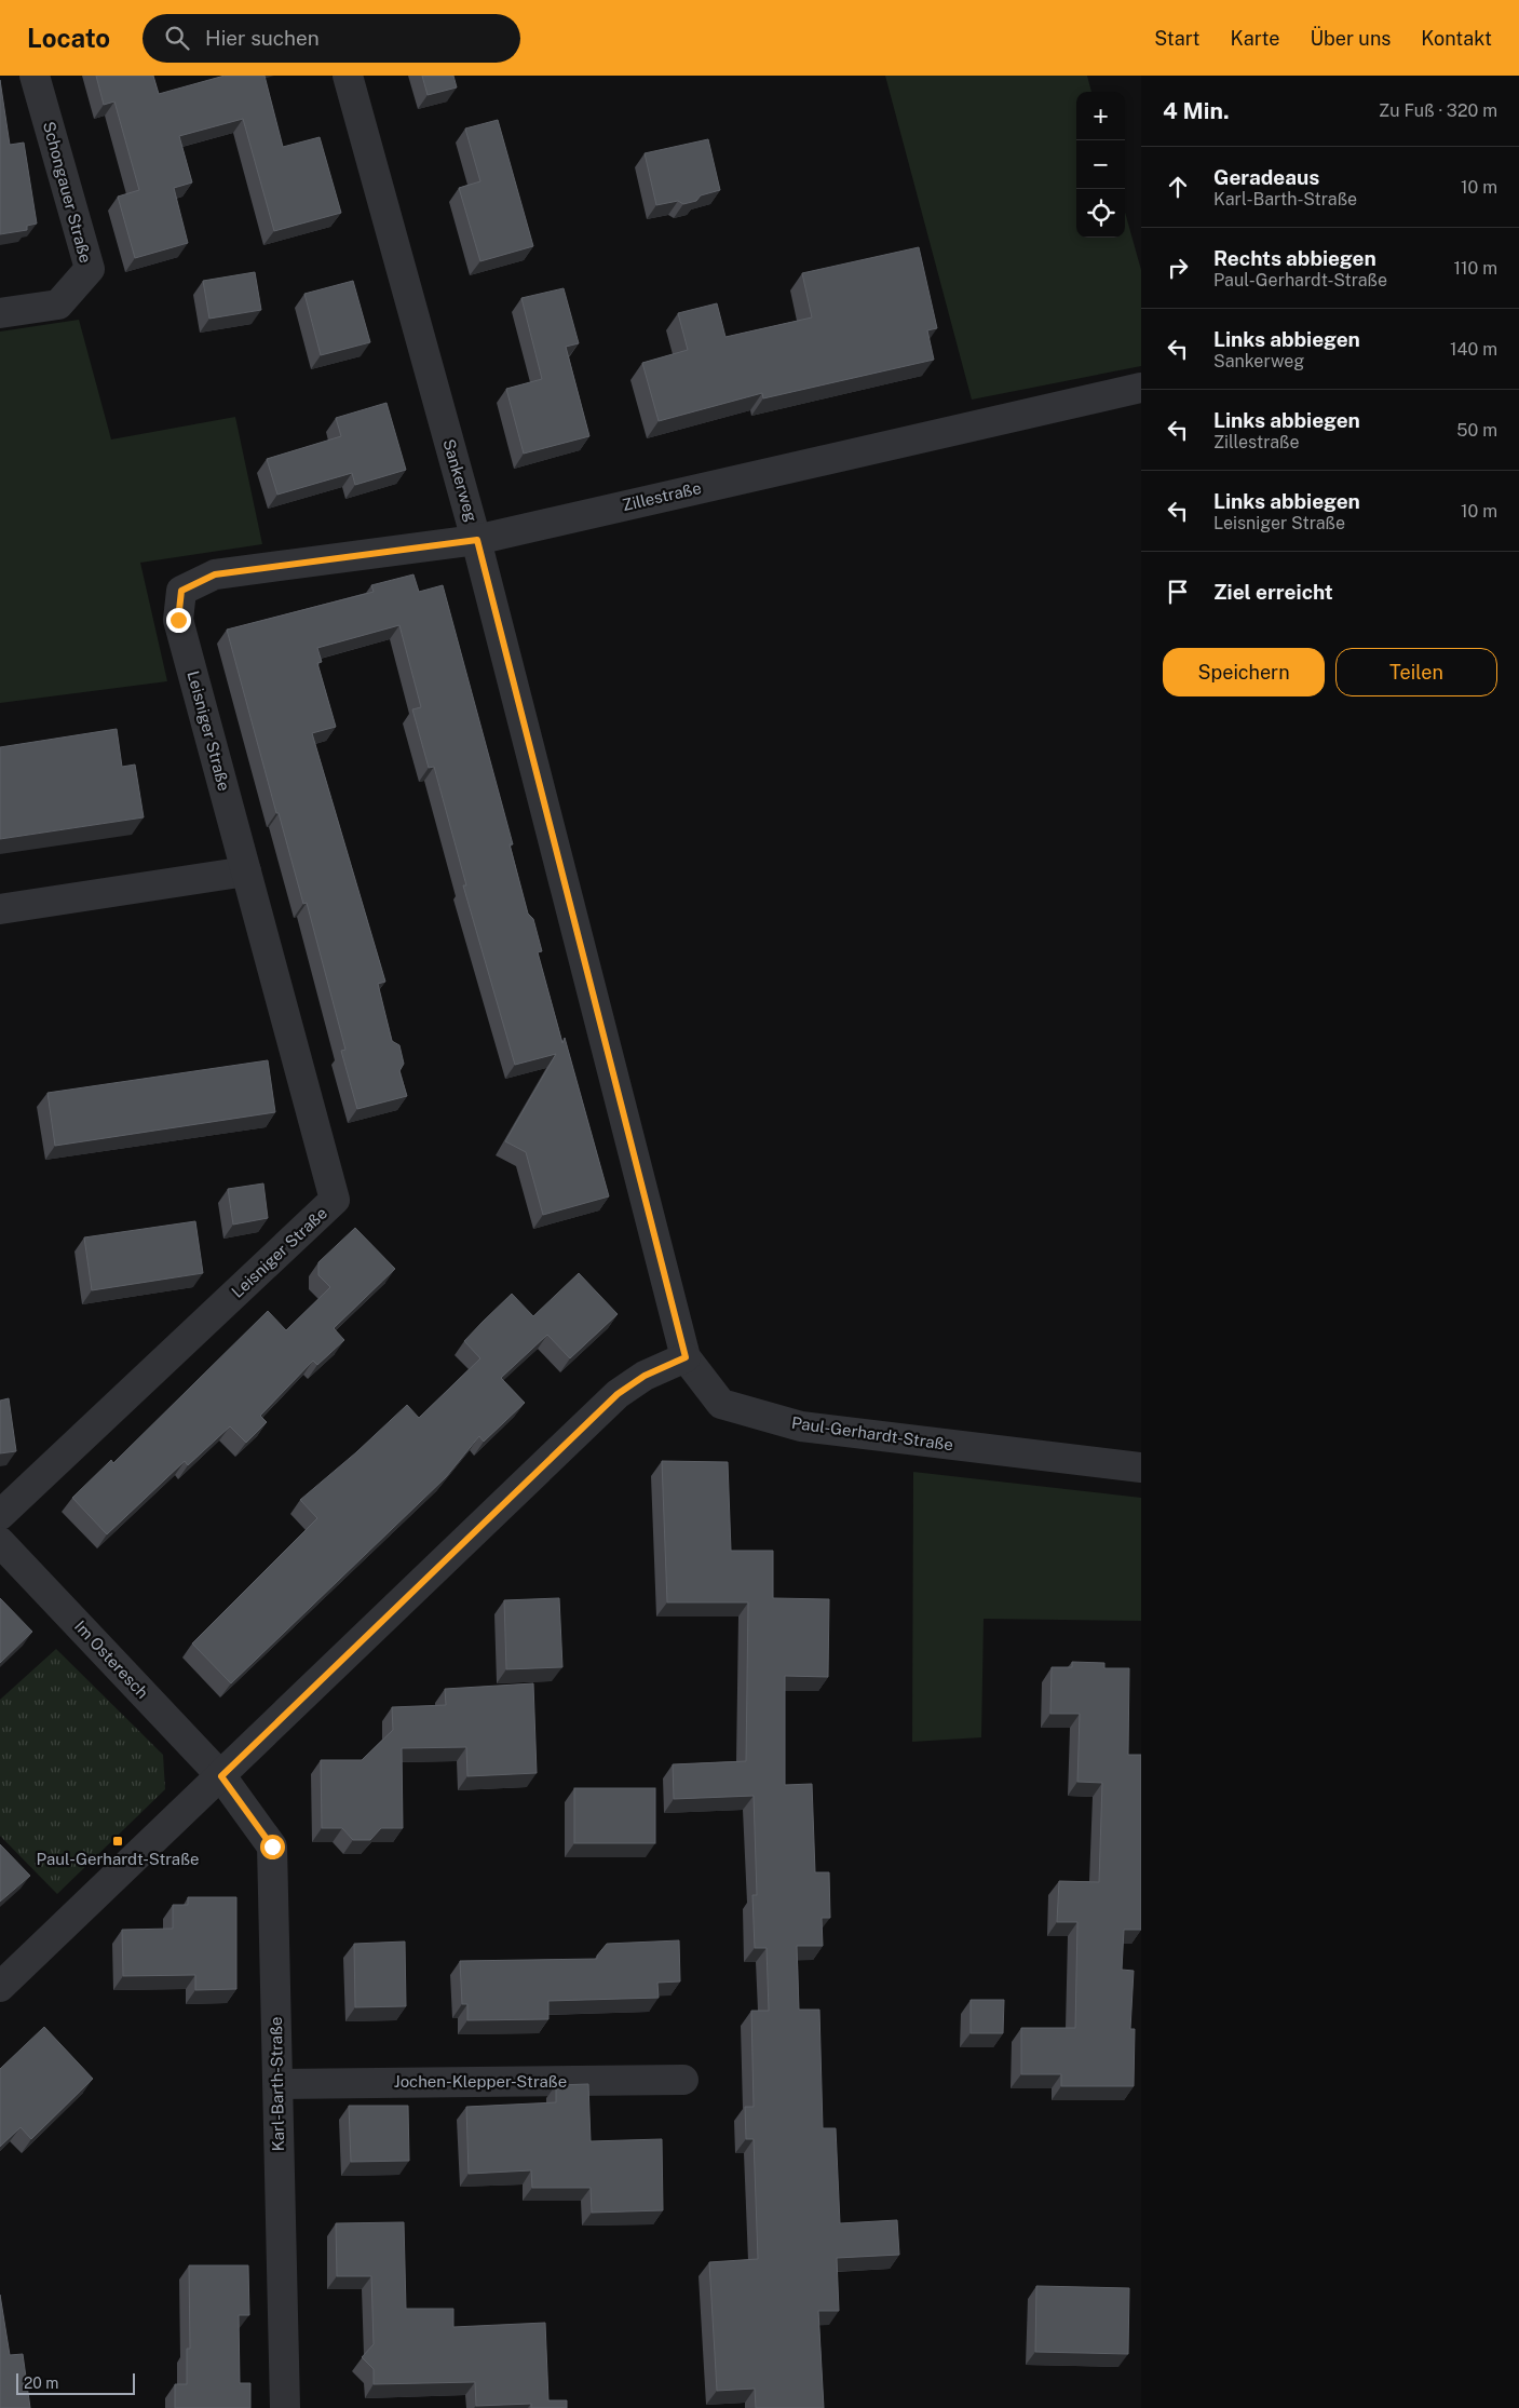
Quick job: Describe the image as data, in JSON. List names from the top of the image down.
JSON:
{
  "streets": {
    "street": [
      "Schongauer Straße",
      "Sankerweg",
      "Zillestraße",
      "Leisniger Straße",
      "Paul-Gerhardt-Straße",
      "Im Osteresch",
      "Jochen-Klepper-Straße",
      "Karl-Barth-Straße"
    ]
  },
  "crossings": [
    ["Sankerweg", "Zillestraße"],
    ["Sankerweg", "Paul-Gerhardt-Straße"],
    ["Zillestraße", "Leisniger Straße"],
    ["Im Osteresch", "Karl-Barth-Straße"],
    ["Jochen-Klepper-Straße", "Karl-Barth-Straße"]
  ],
  "places": {
    "transit": ["Paul-Gerhardt-Straße"]
  },
  "scale_bar": "20 m",
  "page": {
    "header": "Locato",
    "search": "Hier suchen",
    "nav": [
      "Start",
      "Karte",
      "Über uns",
      "Kontakt"
    ],
    "heading": ["4 Min.", "Zu Fuß · 320 m"],
    "map_buttons": ["+", "−"],
    "list": [
      ["Geradeaus", "Karl-Barth-Straße", "10 m"],
      ["Rechts abbiegen", "Paul-Gerhardt-Straße", "110 m"],
      ["Links abbiegen", "Sankerweg", "140 m"],
      ["Links abbiegen", "Zillestraße", "50 m"],
      ["Links abbiegen", "Leisniger Straße", "10 m"],
      "Ziel erreicht"
    ],
    "buttons": ["Speichern", "Teilen"],
    "scale": "20 m"
  }
}
